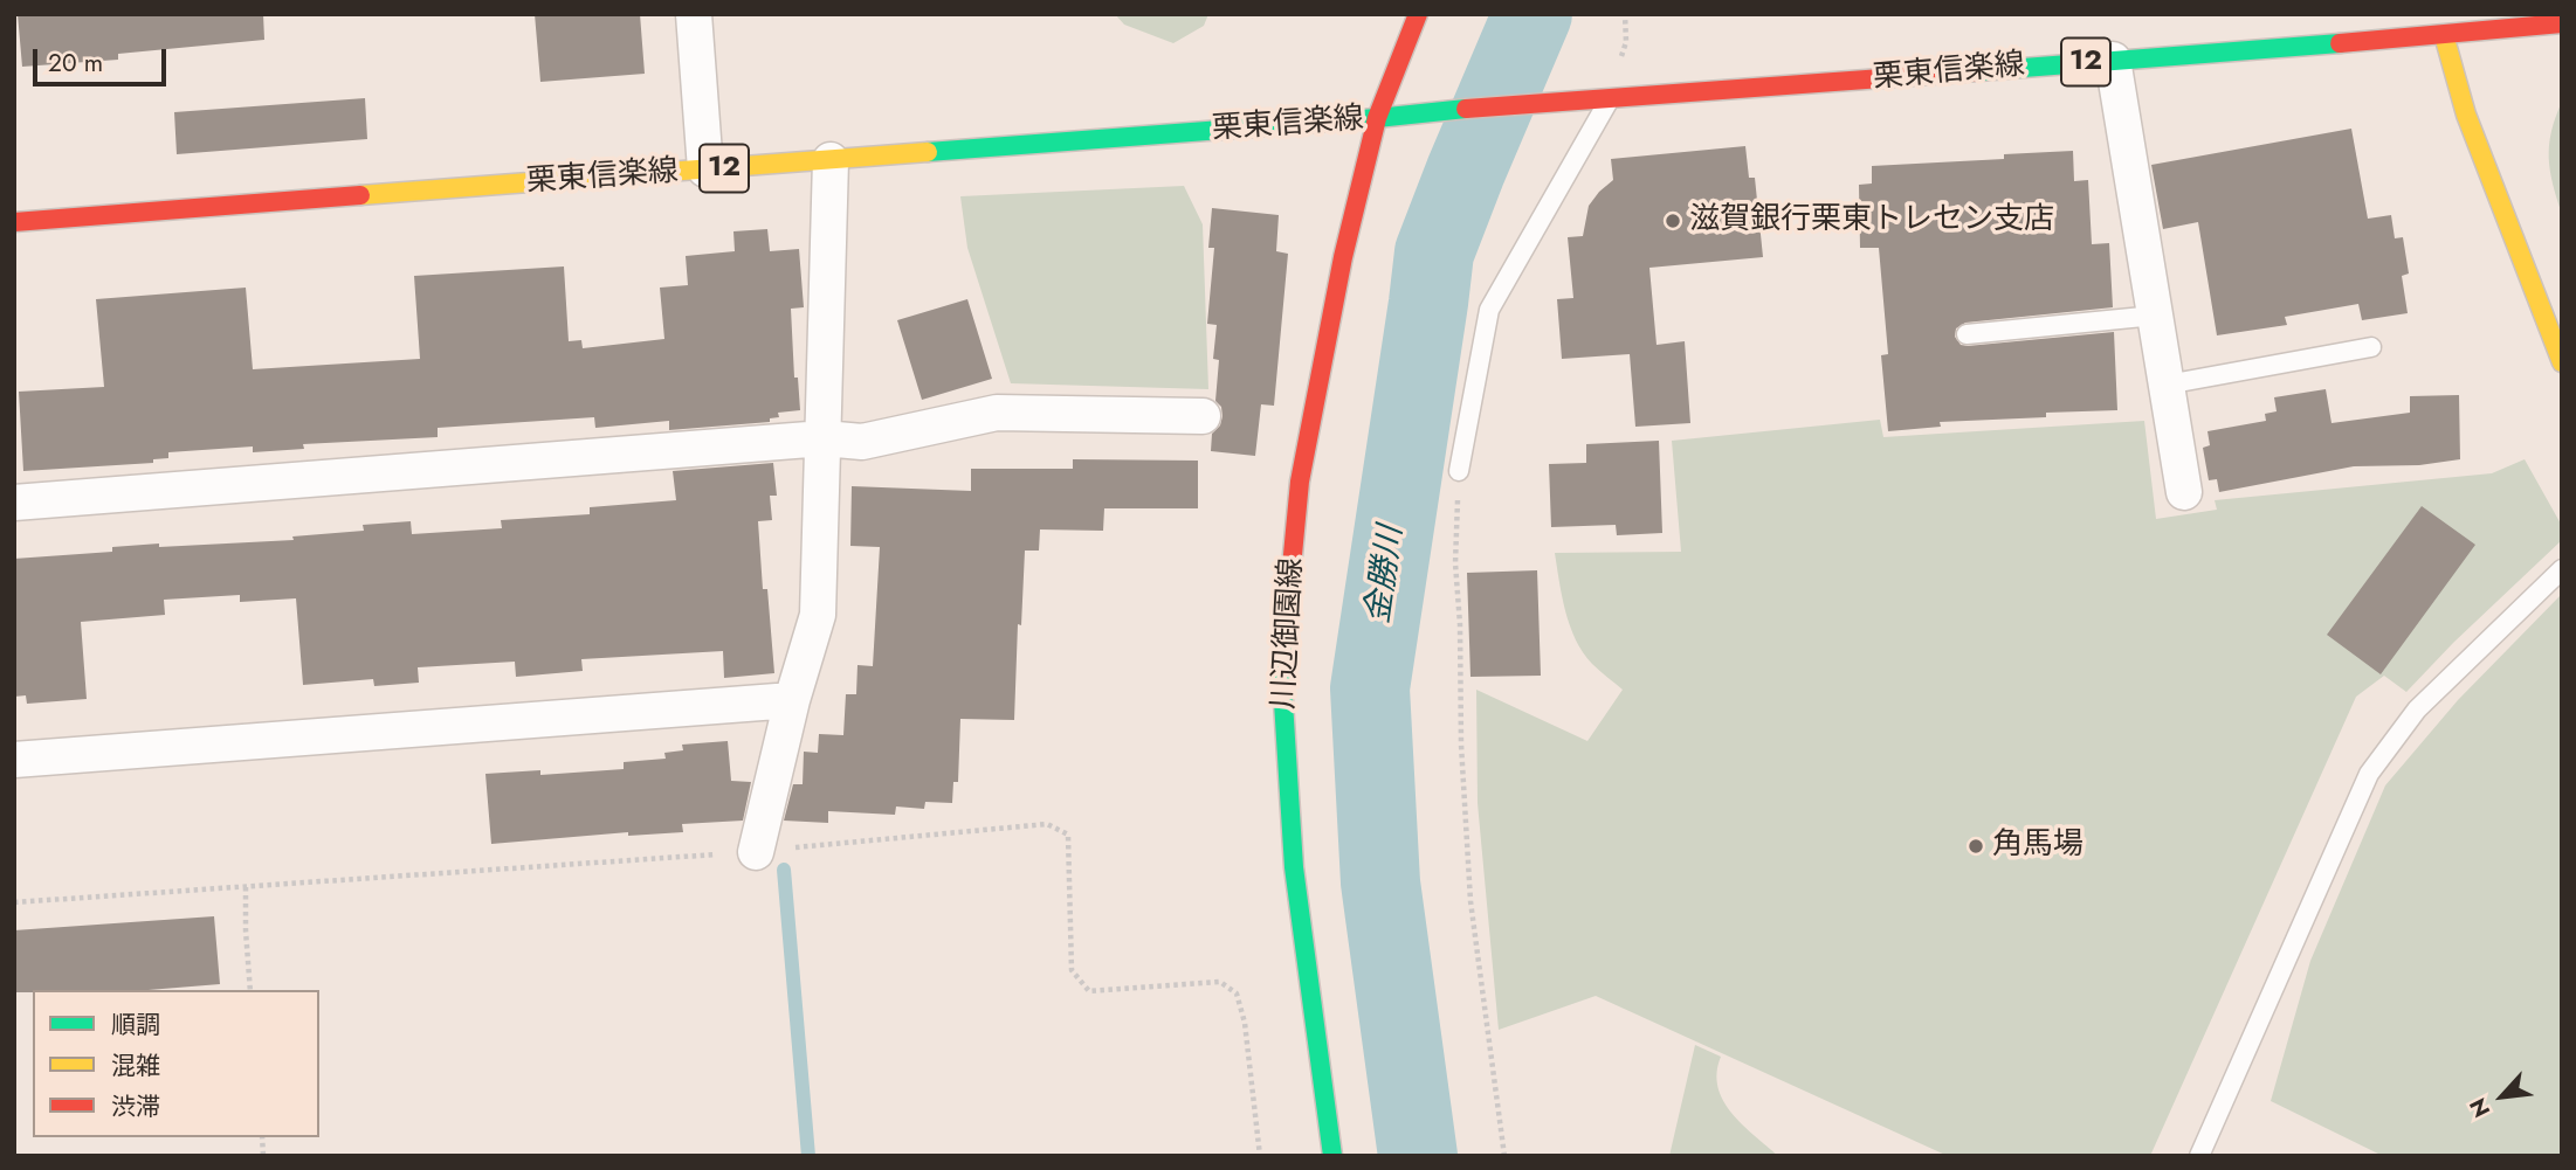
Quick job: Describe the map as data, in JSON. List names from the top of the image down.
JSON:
{
  "streets": {
    "main road": ["12", "栗東信楽線", "川辺御園線"]
  },
  "crossings": [
    ["栗東信楽線", "川辺御園線"]
  ],
  "water": ["金勝川"],
  "places": ["滋賀銀行栗東トレセン支店", "角馬場"],
  "legend": ["順調", "混雑", "渋滞"],
  "scale_bar": "20 m",
  "north": "bottom left"
}
